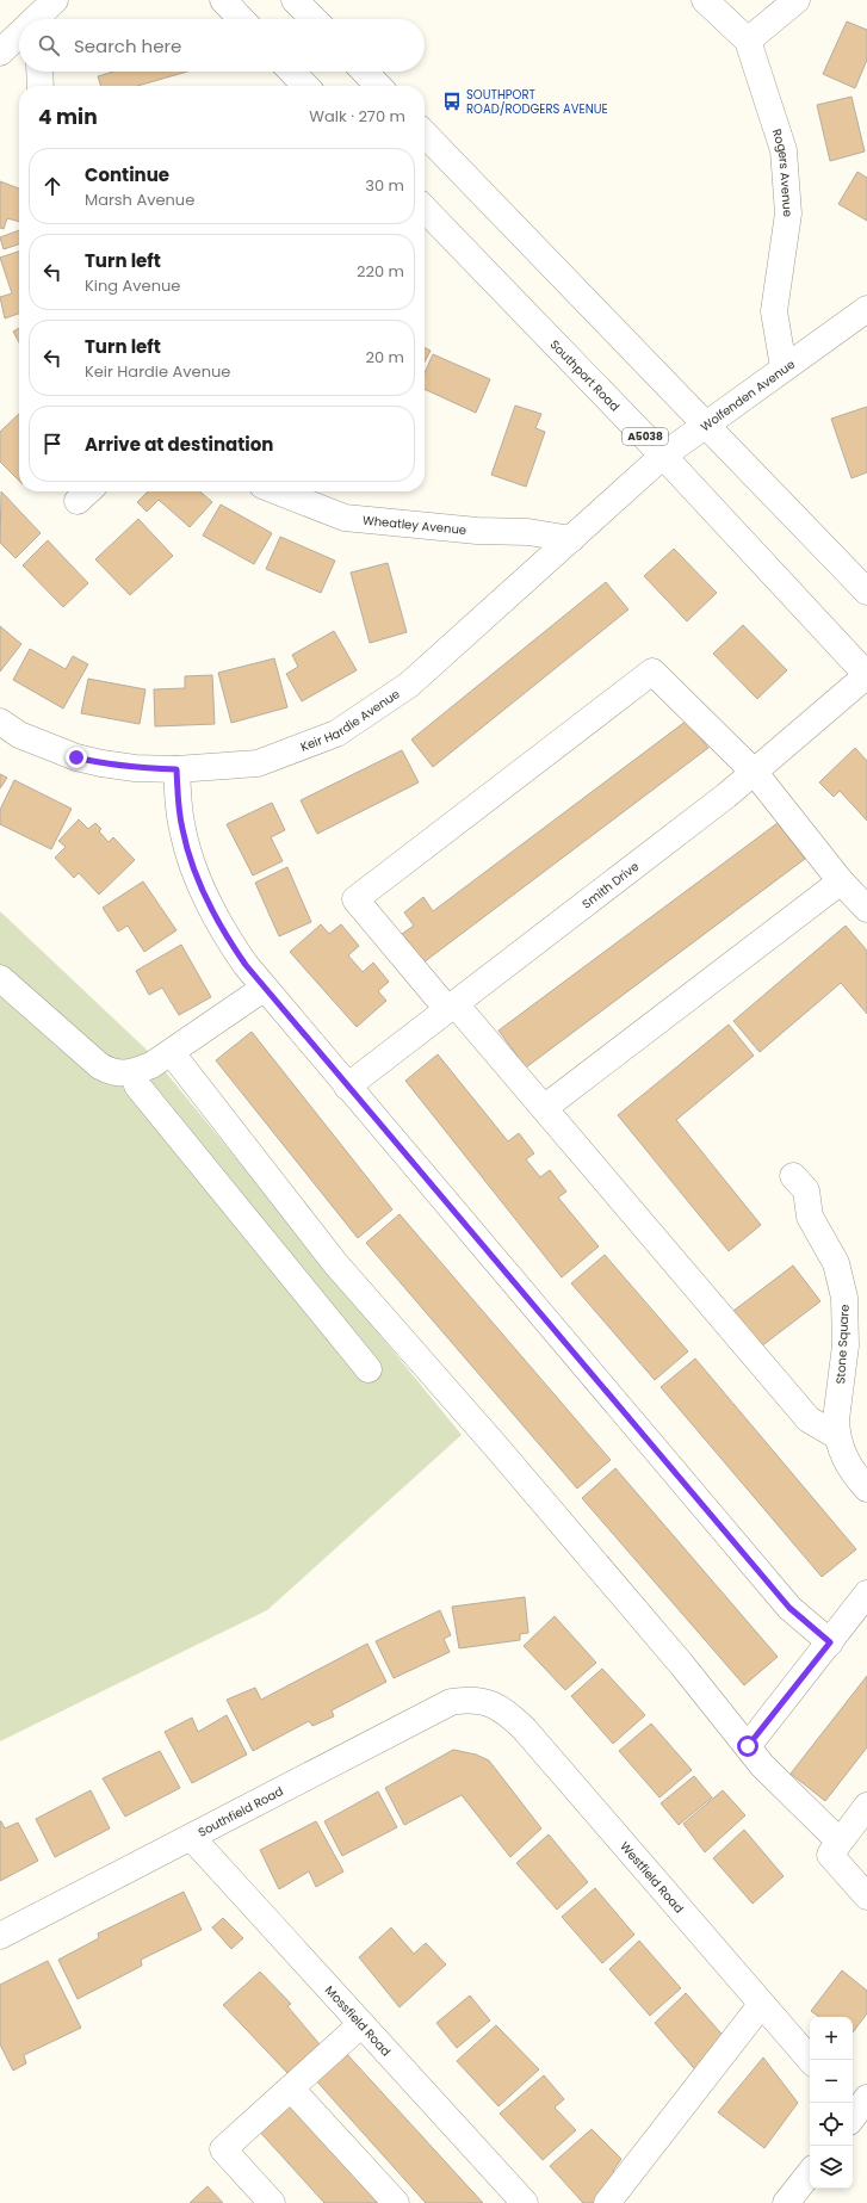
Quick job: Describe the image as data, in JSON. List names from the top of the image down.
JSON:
{
  "streets": {
    "street": [
      "Rogers Avenue",
      "Southport Road",
      "Wolfenden Avenue",
      "A5038",
      "Wheatley Avenue",
      "Keir Hardie Avenue",
      "Smith Drive",
      "Stone Square",
      "Southfield Road",
      "Westfield Road",
      "Mossfield Road"
    ]
  },
  "crossings": [
    ["Rogers Avenue", "Wolfenden Avenue"],
    ["Southport Road", "Wolfenden Avenue"],
    ["Southport Road", "Smith Drive"],
    ["Wolfenden Avenue", "Keir Hardie Avenue"],
    ["Wheatley Avenue", "Keir Hardie Avenue"],
    ["Southfield Road", "Westfield Road"],
    ["Southfield Road", "Mossfield Road"]
  ],
  "places": {
    "bus stop": ["SOUTHPORT ROAD/RODGERS AVENUE"]
  },
  "page": {
    "search": "Search here",
    "heading": ["4 min", "Walk · 270 m"],
    "list": [
      ["Continue", "Marsh Avenue", "30 m"],
      ["Turn left", "King Avenue", "220 m"],
      ["Turn left", "Keir Hardie Avenue", "20 m"],
      "Arrive at destination"
    ],
    "map_buttons": ["+", "−"]
  }
}
